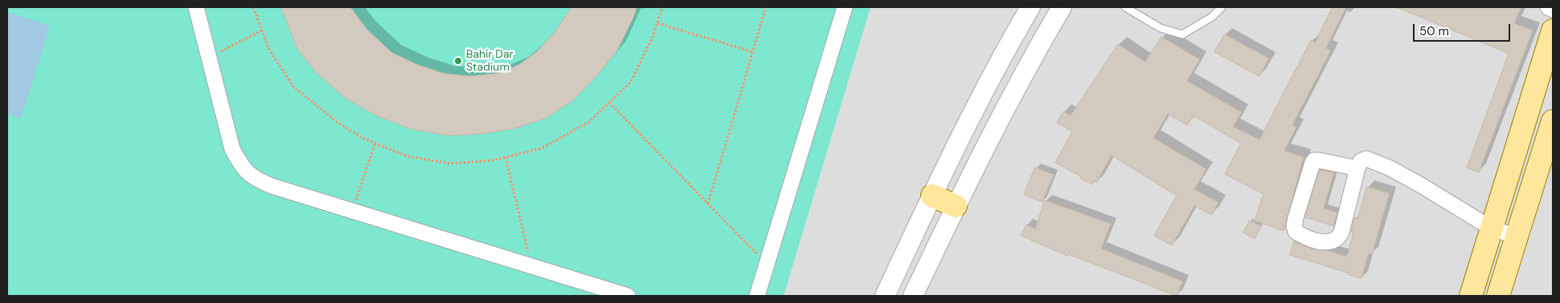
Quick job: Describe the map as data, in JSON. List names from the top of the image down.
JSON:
{
  "places": ["Bahir Dar Stadium"],
  "scale_bar": "50 m"
}
